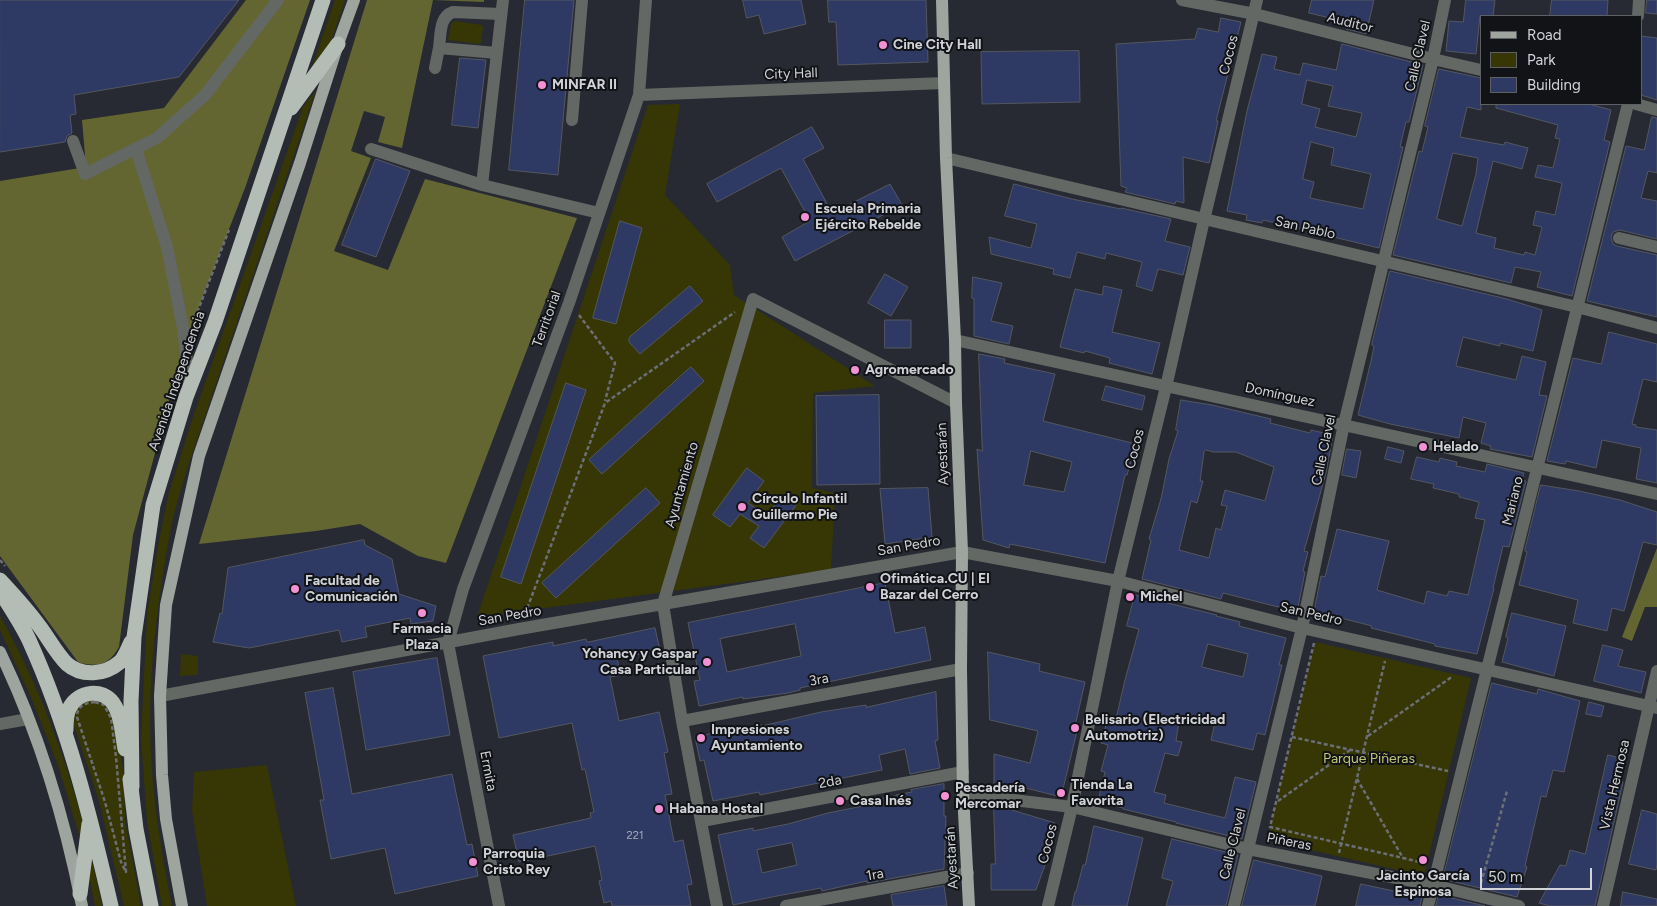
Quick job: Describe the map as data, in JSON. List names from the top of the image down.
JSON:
{
  "streets": {
    "highway": ["Avenida Independencia"],
    "main road": ["Ayestarán"],
    "street": [
      "Auditor",
      "Cocos",
      "Calle Clavel",
      "City Hall",
      "San Pablo",
      "Territorial",
      "Domínguez",
      "Ayuntamiento",
      "Mariano",
      "San Pedro",
      "3ra",
      "Ermita",
      "2da",
      "Vista Hermosa",
      "Piñeras",
      "1ra"
    ]
  },
  "crossings": [
    ["Auditor", "Cocos"],
    ["Auditor", "Calle Clavel"],
    ["Cocos", "San Pablo"],
    ["Cocos", "Domínguez"],
    ["Cocos", "San Pedro"],
    ["Cocos", "Piñeras"],
    ["Calle Clavel", "San Pablo"],
    ["Calle Clavel", "Domínguez"],
    ["Calle Clavel", "San Pedro"],
    ["Calle Clavel", "Piñeras"],
    ["City Hall", "Territorial"],
    ["City Hall", "Ayestarán"],
    ["San Pablo", "Ayestarán"],
    ["San Pablo", "Mariano"],
    ["Territorial", "San Pedro"],
    ["Territorial", "Ermita"],
    ["Domínguez", "Ayestarán"],
    ["Domínguez", "Mariano"],
    ["Ayestarán", "San Pedro"],
    ["Ayestarán", "3ra"],
    ["Ayestarán", "2da"],
    ["Ayestarán", "Piñeras"],
    ["Ayestarán", "1ra"],
    ["Ayuntamiento", "San Pedro"],
    ["Ayuntamiento", "3ra"],
    ["Ayuntamiento", "2da"],
    ["Mariano", "San Pedro"],
    ["Mariano", "Piñeras"],
    ["San Pedro", "Ermita"],
    ["San Pedro", "Vista Hermosa"]
  ],
  "parks": ["Parque Piñeras"],
  "places": [
    "Cine City Hall",
    "MINFAR II",
    "Escuela Primaria Ejército Rebelde",
    "Agromercado",
    "Helado",
    "Círculo Infantil Guillermo Pie",
    "Ofimática.CU | El Bazar del Cerro",
    "Facultad de Comunicación",
    "Michel",
    "Farmacia Plaza",
    "Yohancy y Gaspar Casa Particular",
    "Belisario (Electricidad Automotriz)",
    "Impresiones Ayuntamiento",
    "Tienda La Favorita",
    "Pescadería Mercomar",
    "Casa Inés",
    "Habana Hostal",
    "Jacinto García Espinosa",
    "Parroquia Cristo Rey"
  ],
  "house_numbers": ["221"],
  "legend": ["Road", "Park", "Building"],
  "scale_bar": "50 m"
}
